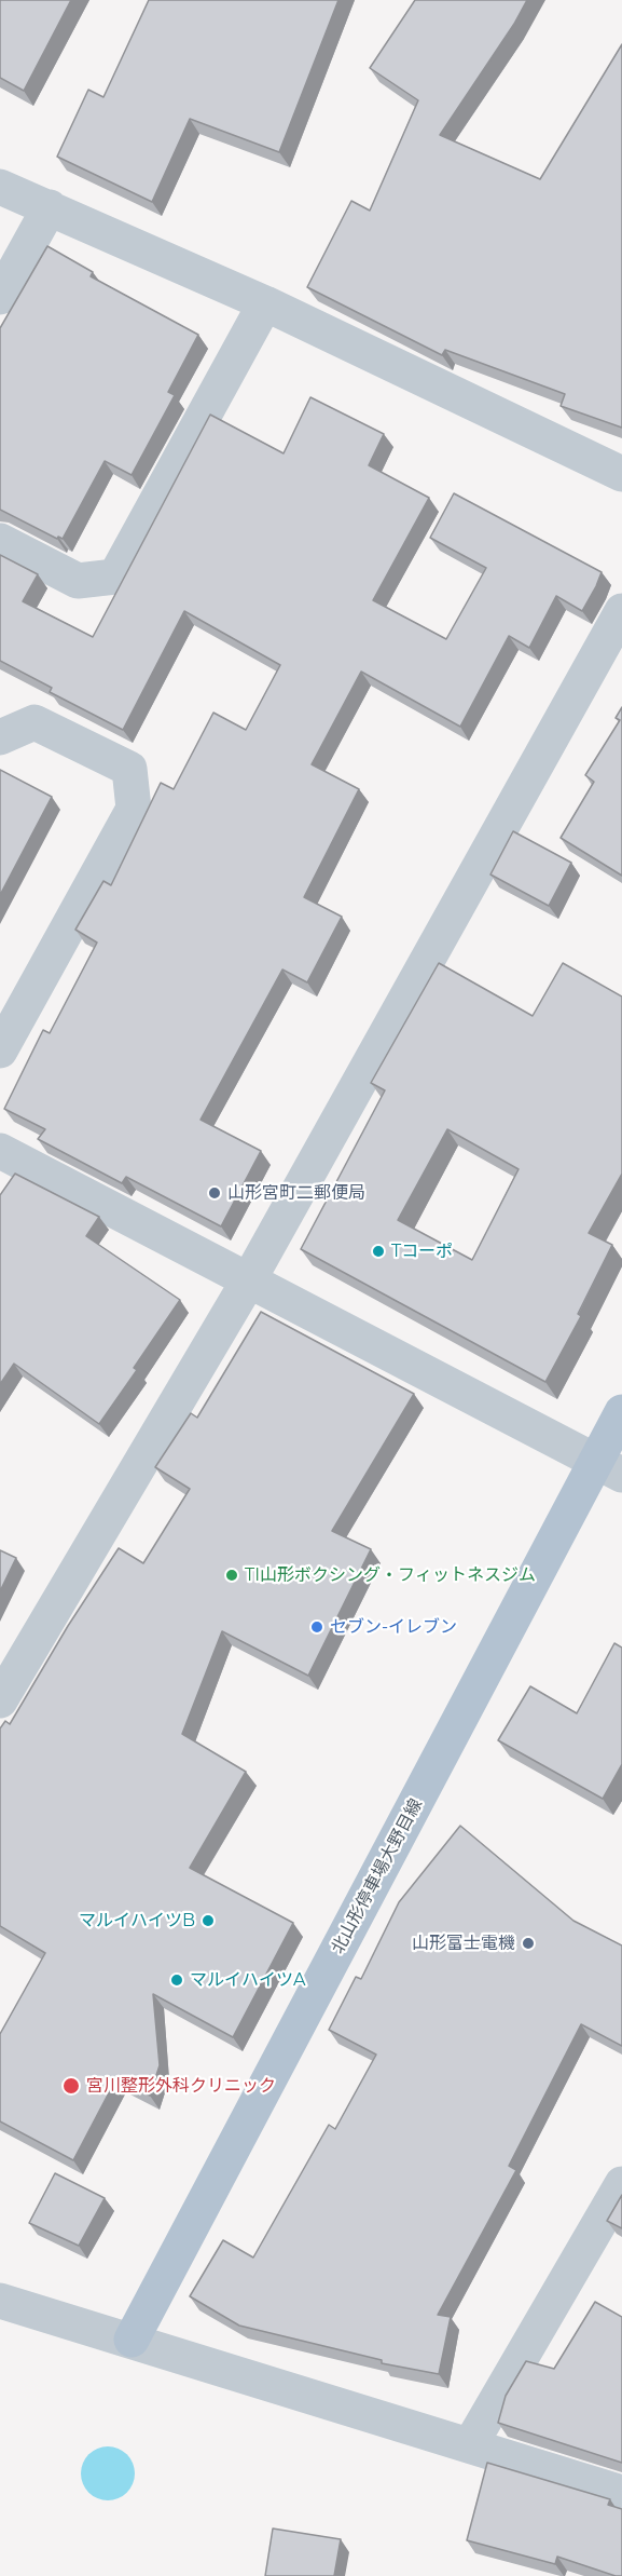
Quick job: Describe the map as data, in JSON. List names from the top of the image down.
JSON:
{
  "streets": {
    "main road": ["北山形停車場大野目線"]
  },
  "places": [
    "山形宮町二郵便局",
    "Tコーポ",
    "TI山形ボクシング・フィットネスジム",
    "セブン-イレブン",
    "マルイハイツB",
    "山形富士電機",
    "マルイハイツA",
    "宮川整形外科クリニック"
  ]
}
